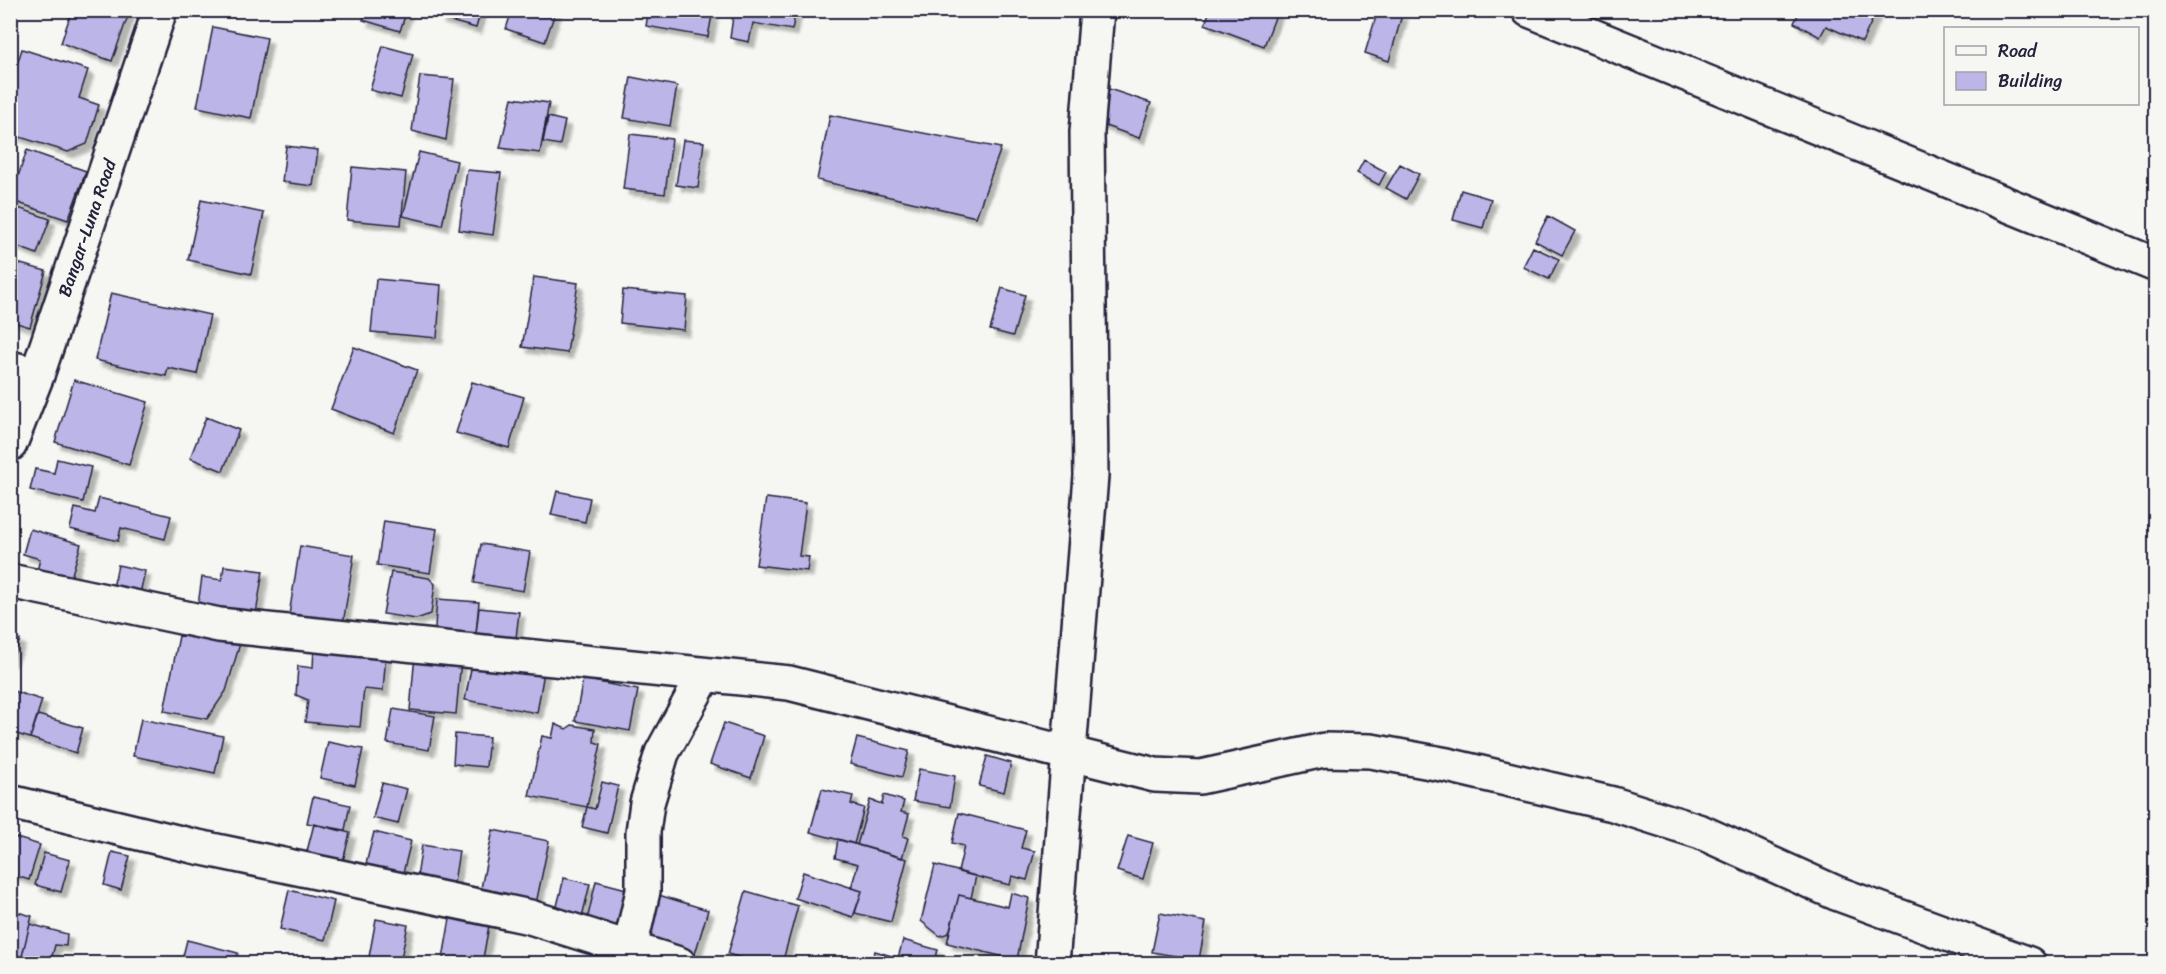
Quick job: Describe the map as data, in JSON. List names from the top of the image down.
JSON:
{
  "streets": {
    "street": ["Bangar-Luna Road"]
  },
  "legend": ["Road", "Building"]
}
